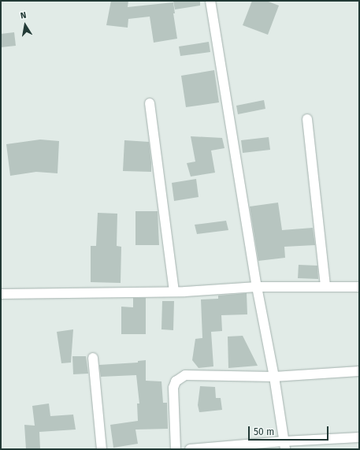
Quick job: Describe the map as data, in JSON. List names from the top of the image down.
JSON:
{
  "scale_bar": "50 m",
  "north": "top"
}
